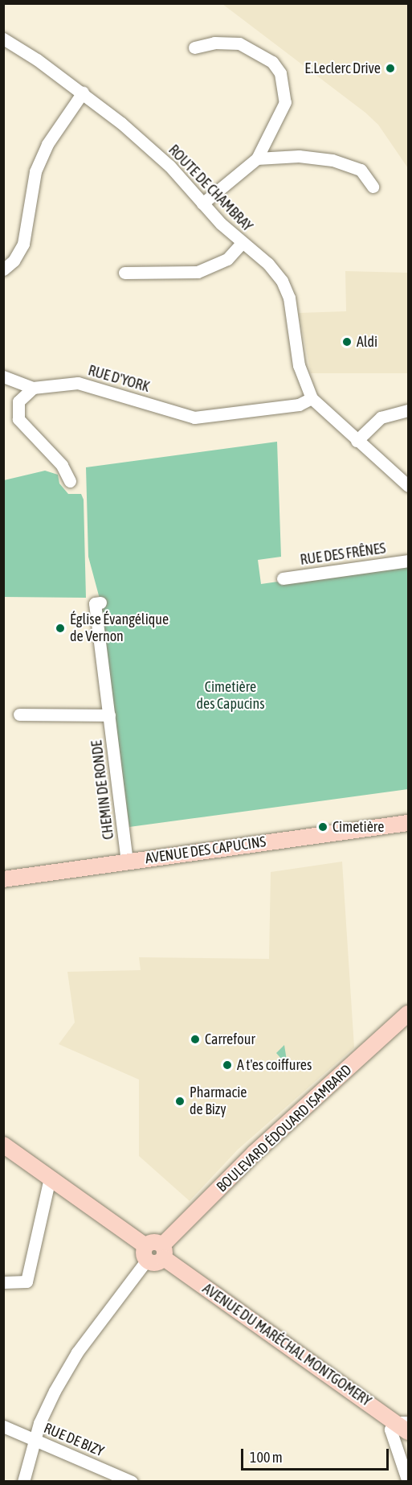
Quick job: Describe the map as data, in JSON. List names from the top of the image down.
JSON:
{
  "streets": {
    "main road": ["AVENUE DES CAPUCINS", "BOULEVARD ÉDOUARD ISAMBARD", "AVENUE DU MARÉCHAL MONTGOMERY"],
    "street": [
      "ROUTE DE CHAMBRAY",
      "RUE D'YORK",
      "RUE DES FRÊNES",
      "CHEMIN DE RONDE",
      "RUE DE BIZY"
    ]
  },
  "crossings": [
    ["ROUTE DE CHAMBRAY", "RUE D'YORK"],
    ["CHEMIN DE RONDE", "AVENUE DES CAPUCINS"],
    ["BOULEVARD ÉDOUARD ISAMBARD", "AVENUE DU MARÉCHAL MONTGOMERY"]
  ],
  "parks": ["Cimetière des Capucins"],
  "places": [
    "E.Leclerc Drive",
    "Aldi",
    "Église Évangélique de Vernon",
    "Cimetière",
    "Carrefour",
    "A t'es coiffures",
    "Pharmacie de Bizy"
  ],
  "scale_bar": "100 m"
}
